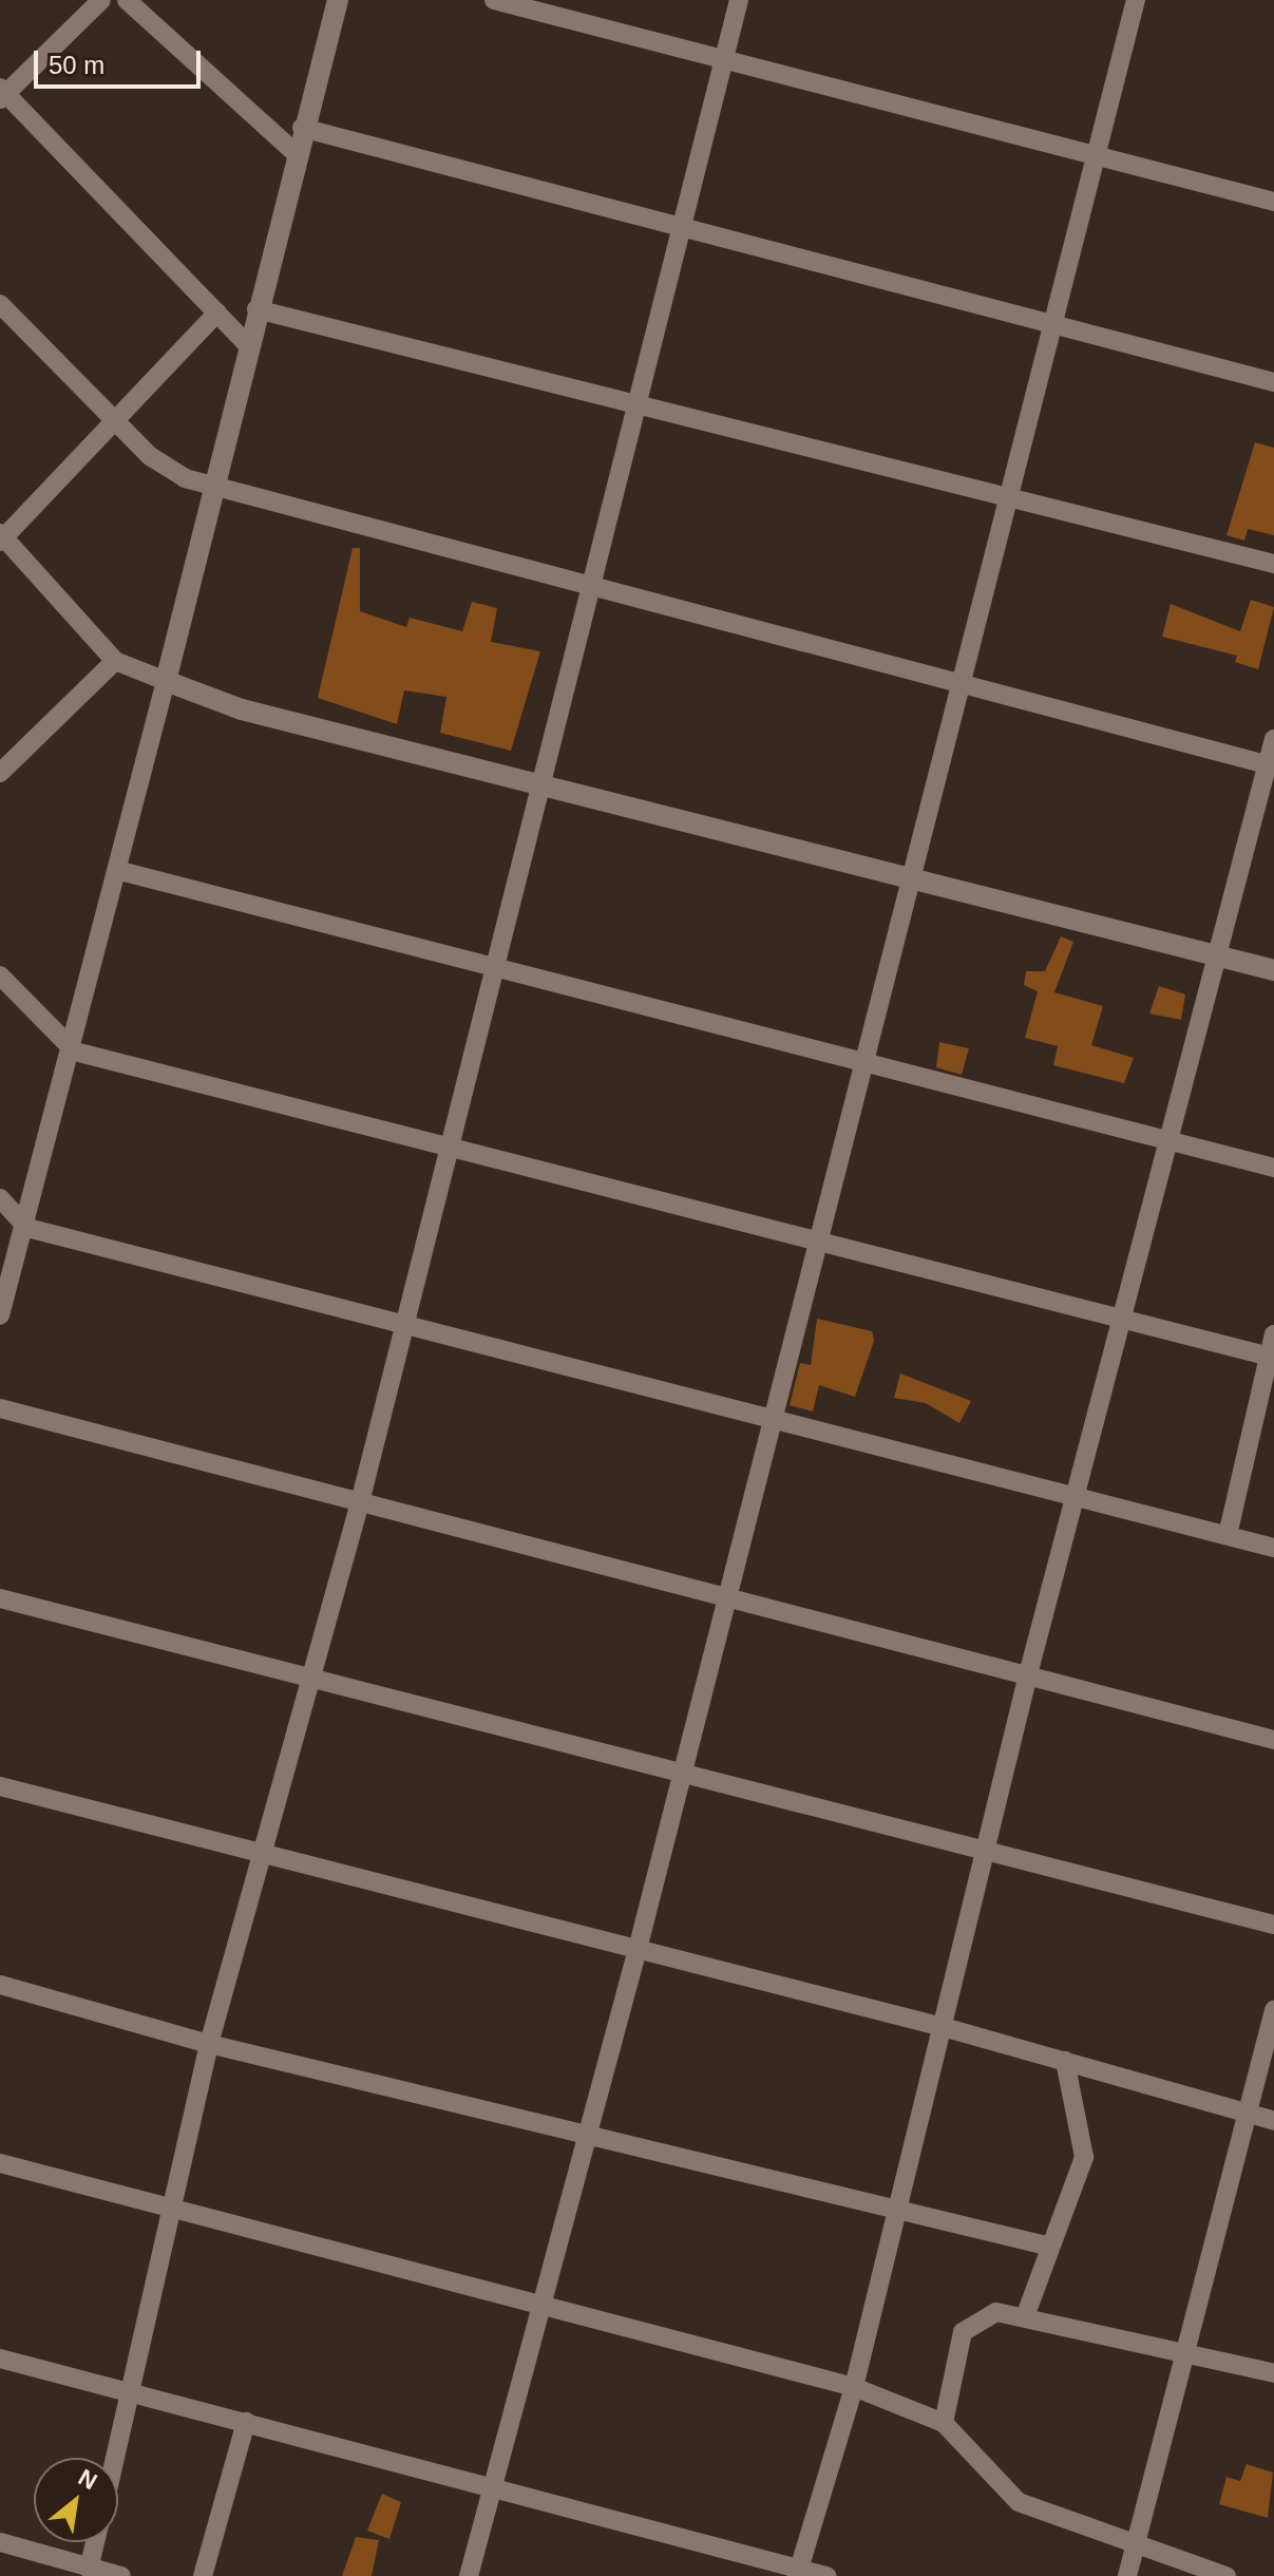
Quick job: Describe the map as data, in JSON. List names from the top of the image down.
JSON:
{
  "scale_bar": "50 m",
  "north": "top right"
}
